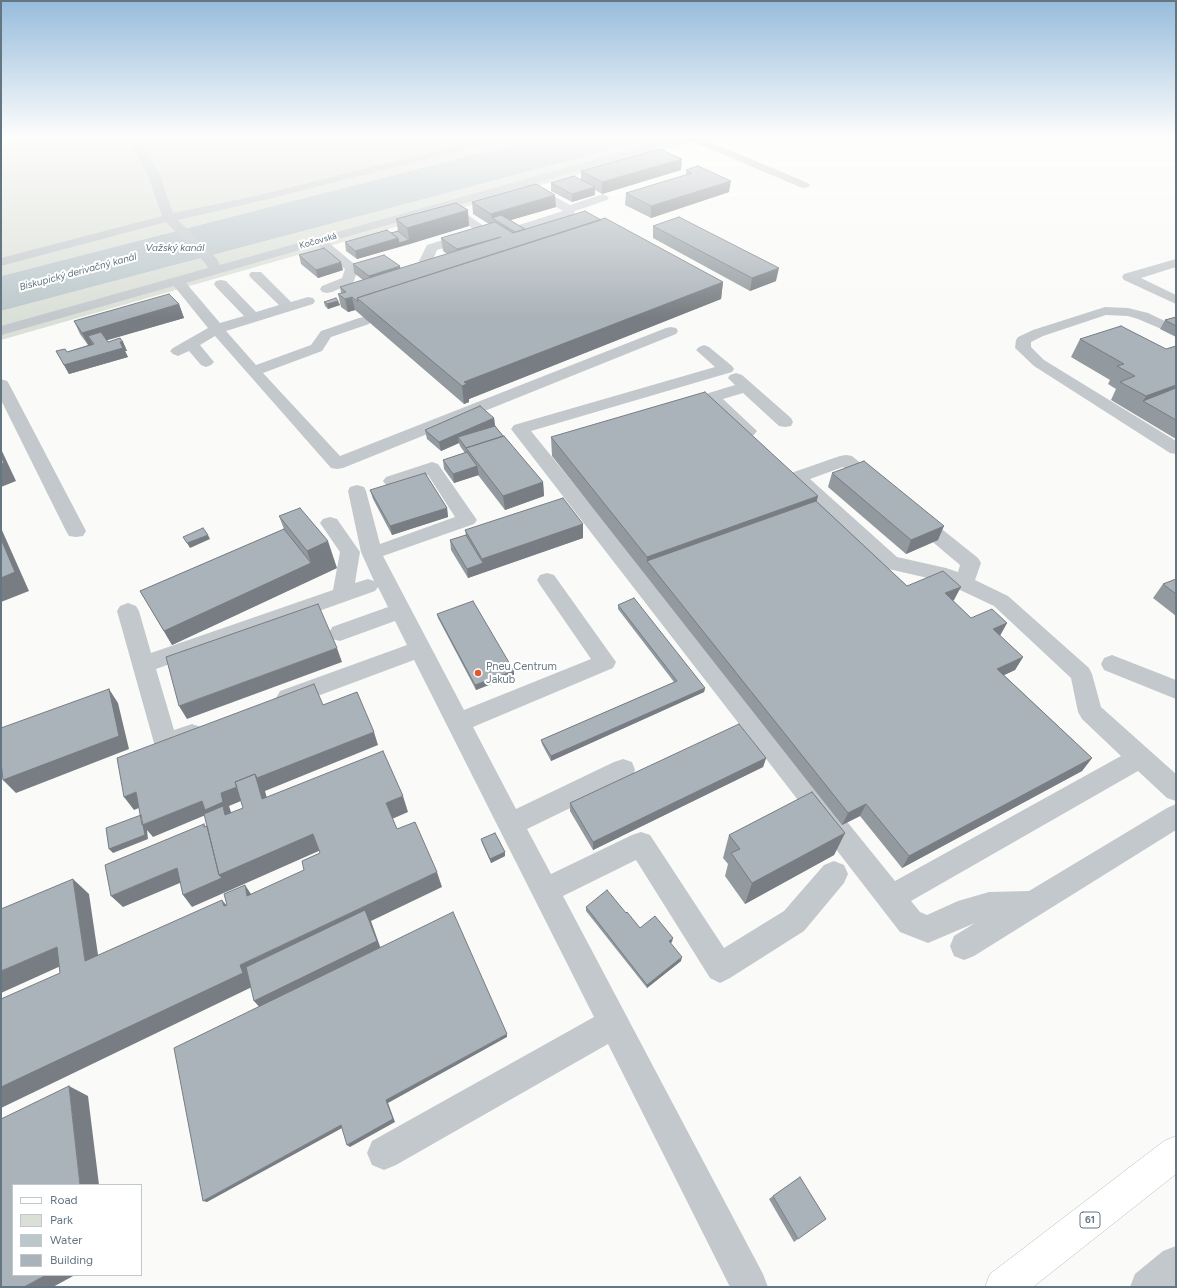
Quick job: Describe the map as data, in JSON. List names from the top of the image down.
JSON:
{
  "streets": {
    "main road": ["61"],
    "street": ["Kočovská"]
  },
  "water": ["Važský kanál", "Biskupický derivačný kanál"],
  "places": ["Pneu Centrum Jakub"],
  "legend": [
    "Road",
    "Park",
    "Water",
    "Building"
  ]
}
